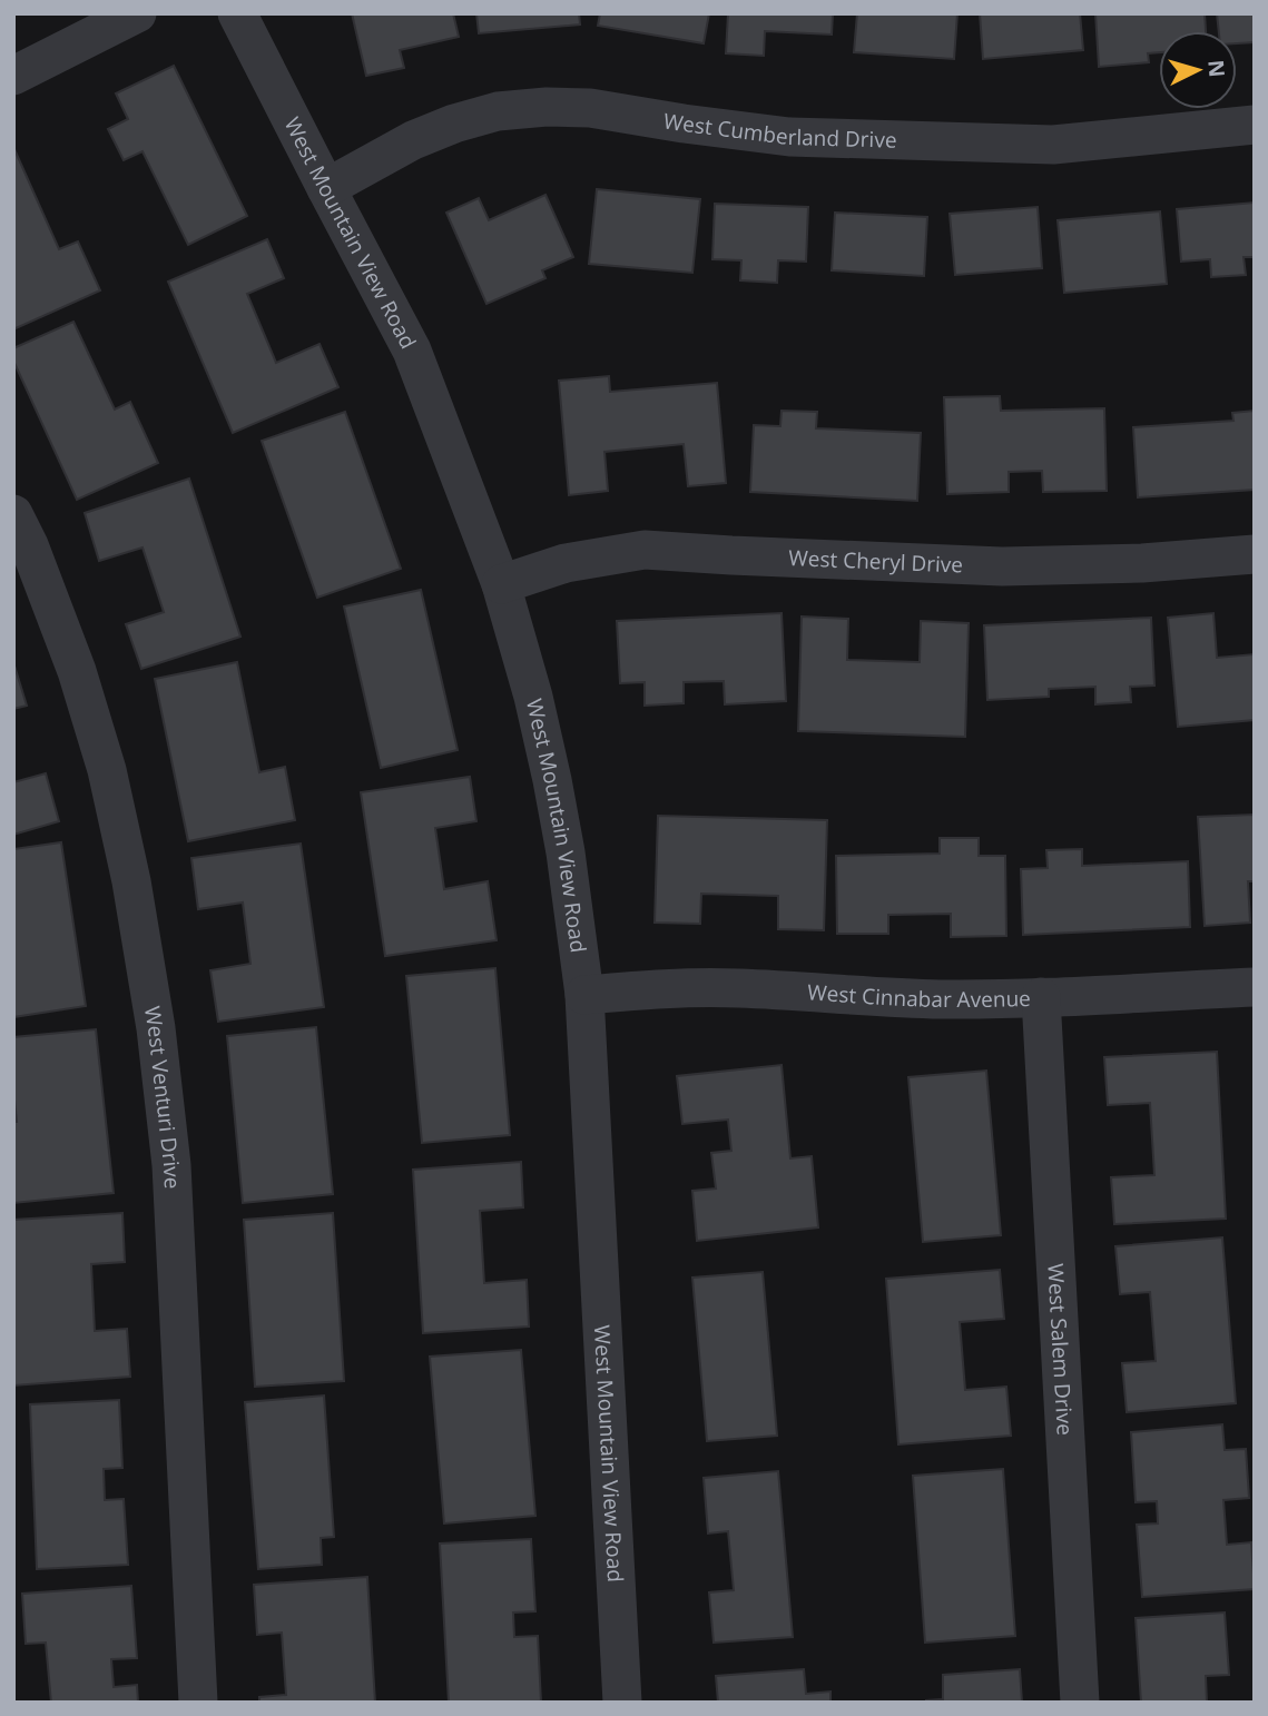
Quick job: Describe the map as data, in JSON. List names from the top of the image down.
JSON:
{
  "streets": {
    "street": [
      "West Cumberland Drive",
      "West Mountain View Road",
      "West Cheryl Drive",
      "West Cinnabar Avenue",
      "West Venturi Drive",
      "West Salem Drive"
    ]
  },
  "crossings": [
    ["West Cumberland Drive", "West Mountain View Road"],
    ["West Mountain View Road", "West Cheryl Drive"],
    ["West Mountain View Road", "West Cinnabar Avenue"],
    ["West Cinnabar Avenue", "West Salem Drive"]
  ],
  "north": "right"
}
